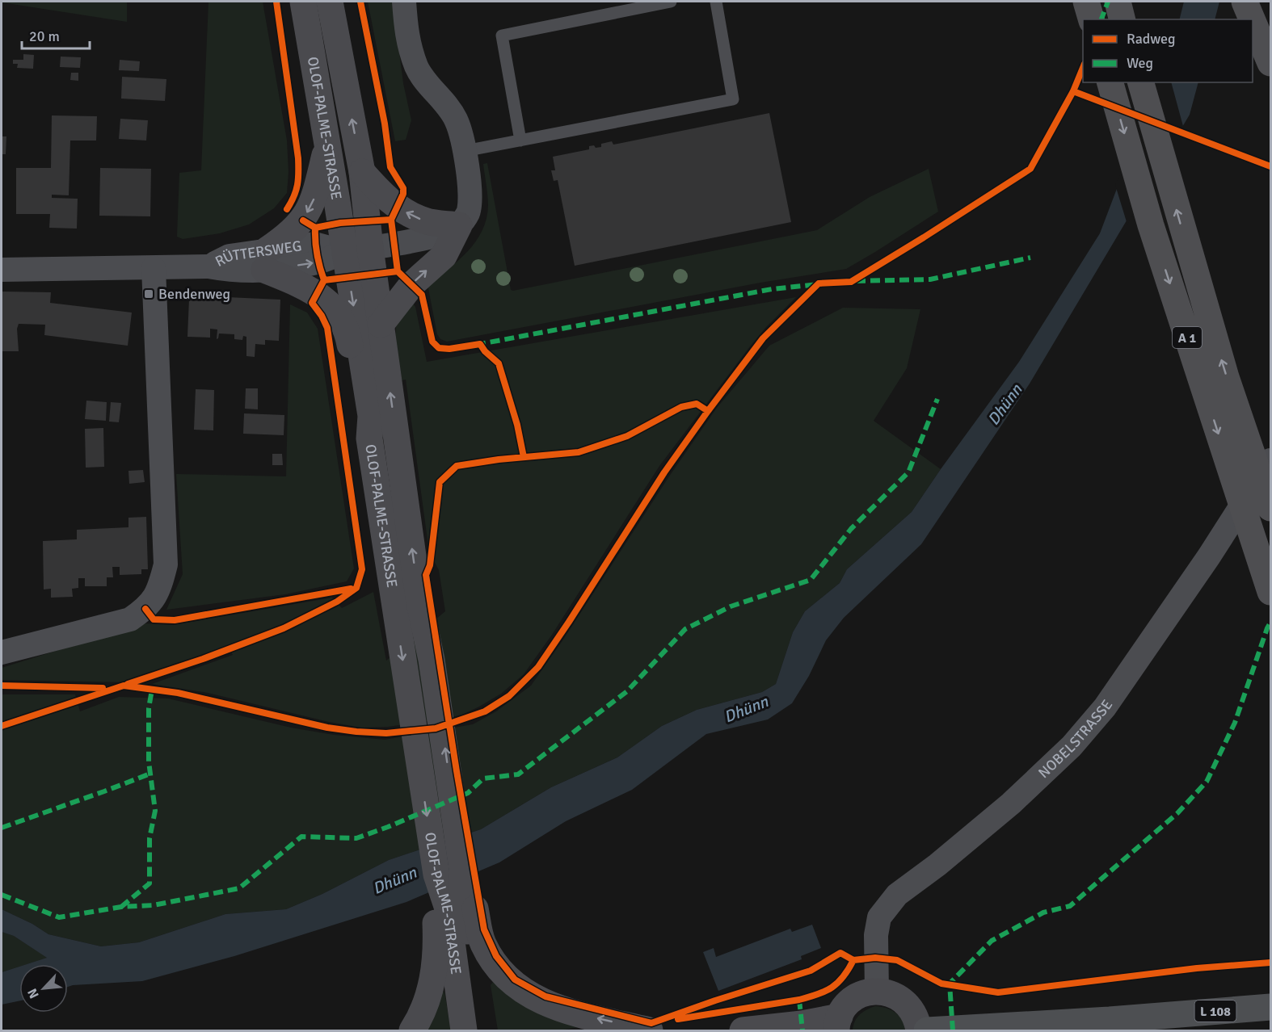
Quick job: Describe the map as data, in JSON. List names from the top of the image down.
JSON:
{
  "streets": {
    "highway": ["A 1"],
    "main road": ["OLOF-PALME-STRASSE", "L 108"],
    "street": ["RÜTTERSWEG", "NOBELSTRASSE"]
  },
  "crossings": [
    ["OLOF-PALME-STRASSE", "RÜTTERSWEG"]
  ],
  "water": ["Dhünn"],
  "places": {
    "transit": ["Bendenweg"]
  },
  "legend": ["Radweg", "Weg"],
  "scale_bar": "20 m",
  "north": "bottom left"
}
